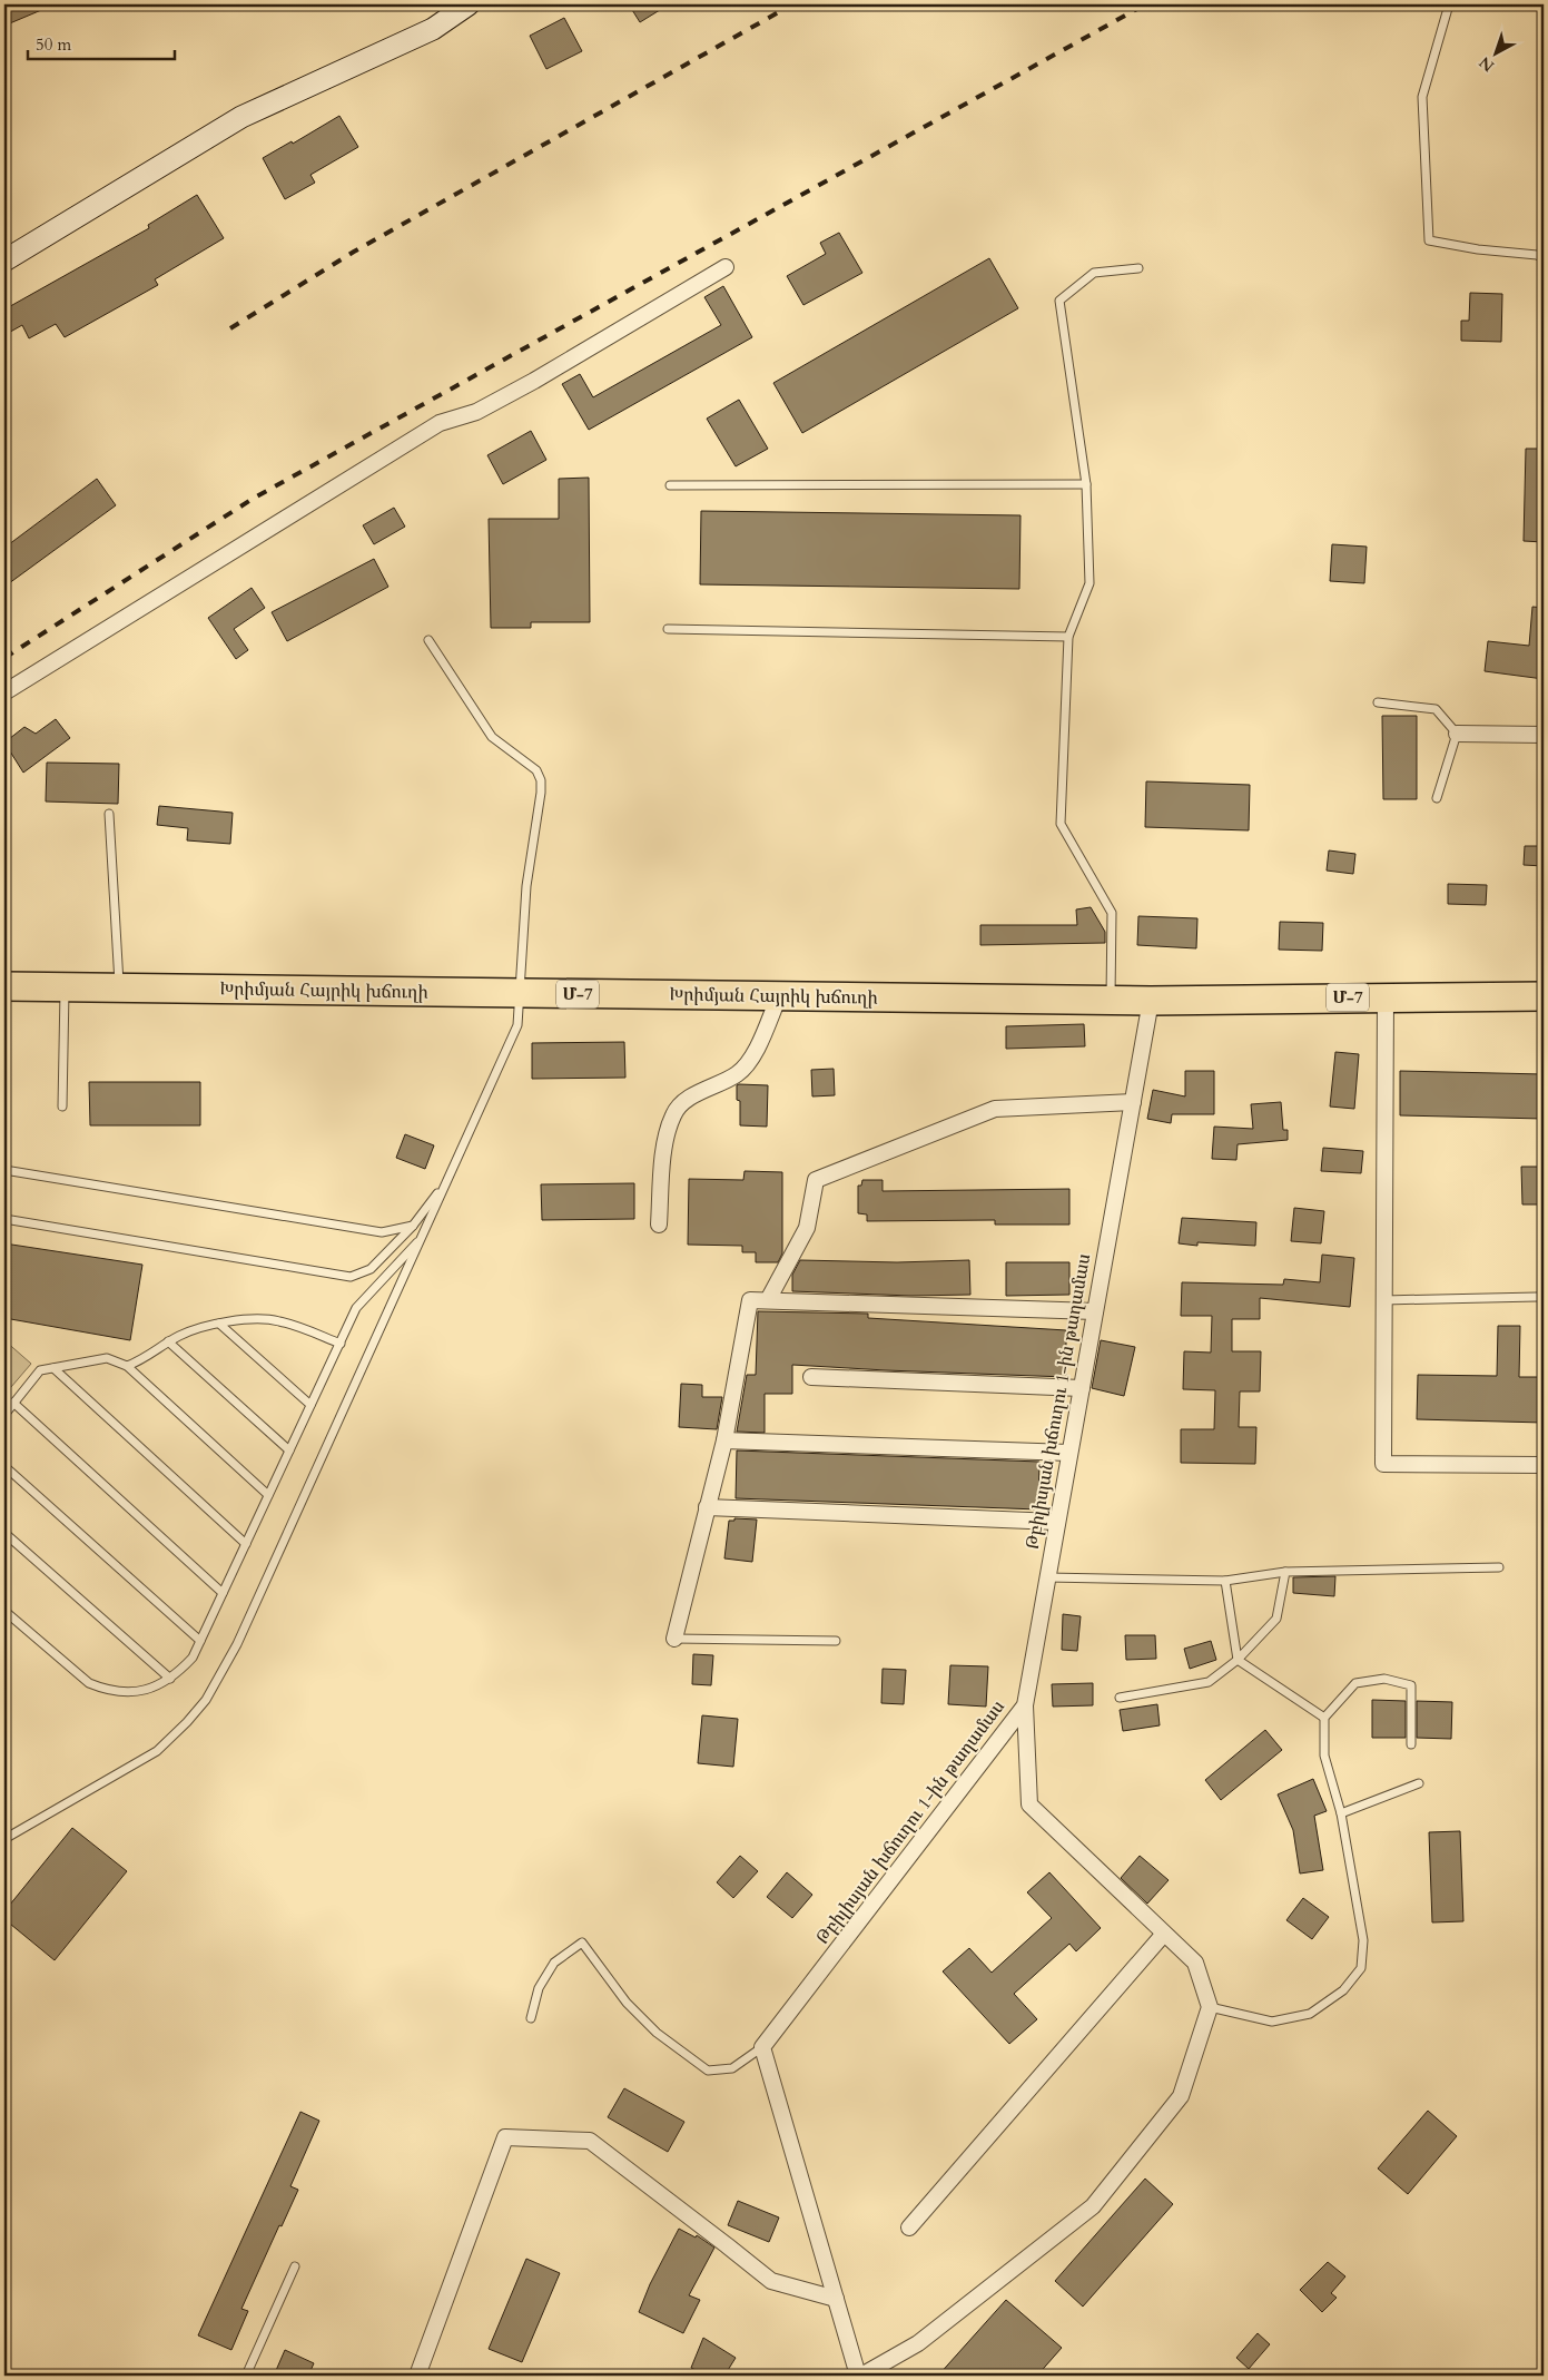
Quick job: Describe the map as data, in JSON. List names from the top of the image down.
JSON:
{
  "streets": {
    "highway": ["Խրիմյան Հայրիկ խճուղի", "Մ-7"],
    "street": ["Թբիլիսյան խճուղու 1-ին թաղամաս"]
  },
  "crossings": [
    ["Խրիմյան Հայրիկ խճուղի", "Թբիլիսյան խճուղու 1-ին թաղամաս"]
  ],
  "scale_bar": "50 m",
  "north": "bottom left"
}
